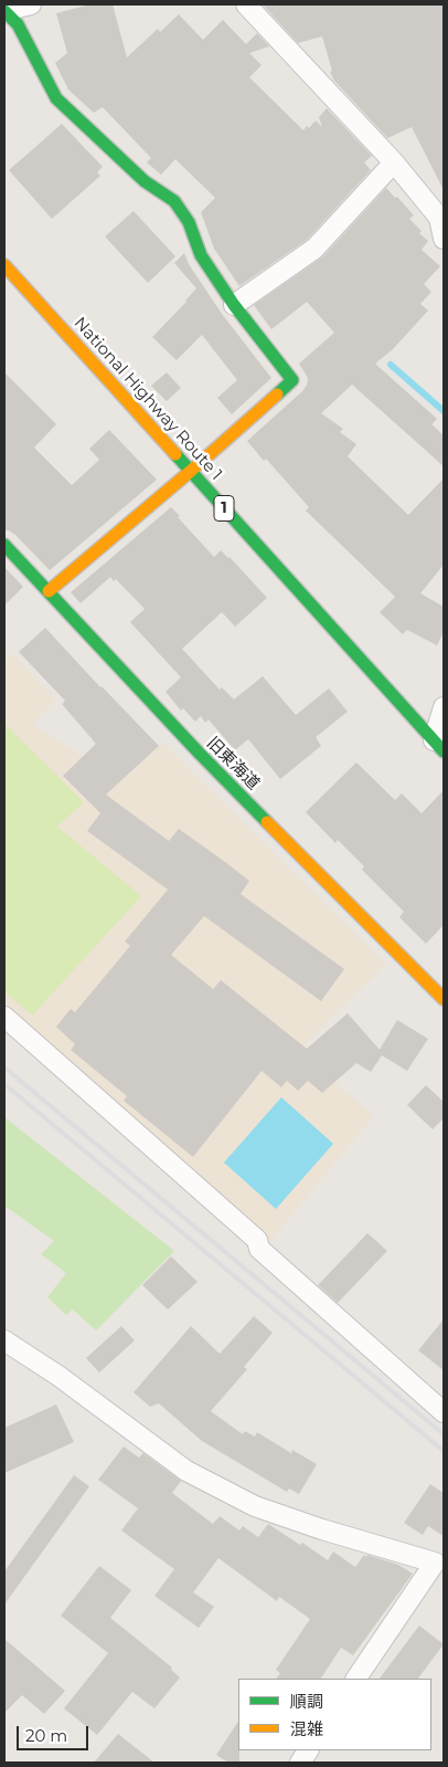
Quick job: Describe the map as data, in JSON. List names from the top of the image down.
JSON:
{
  "streets": {
    "main road": ["National Highway Route 1", "1", "旧東海道"]
  },
  "legend": ["順調", "混雑"],
  "scale_bar": "20 m"
}
